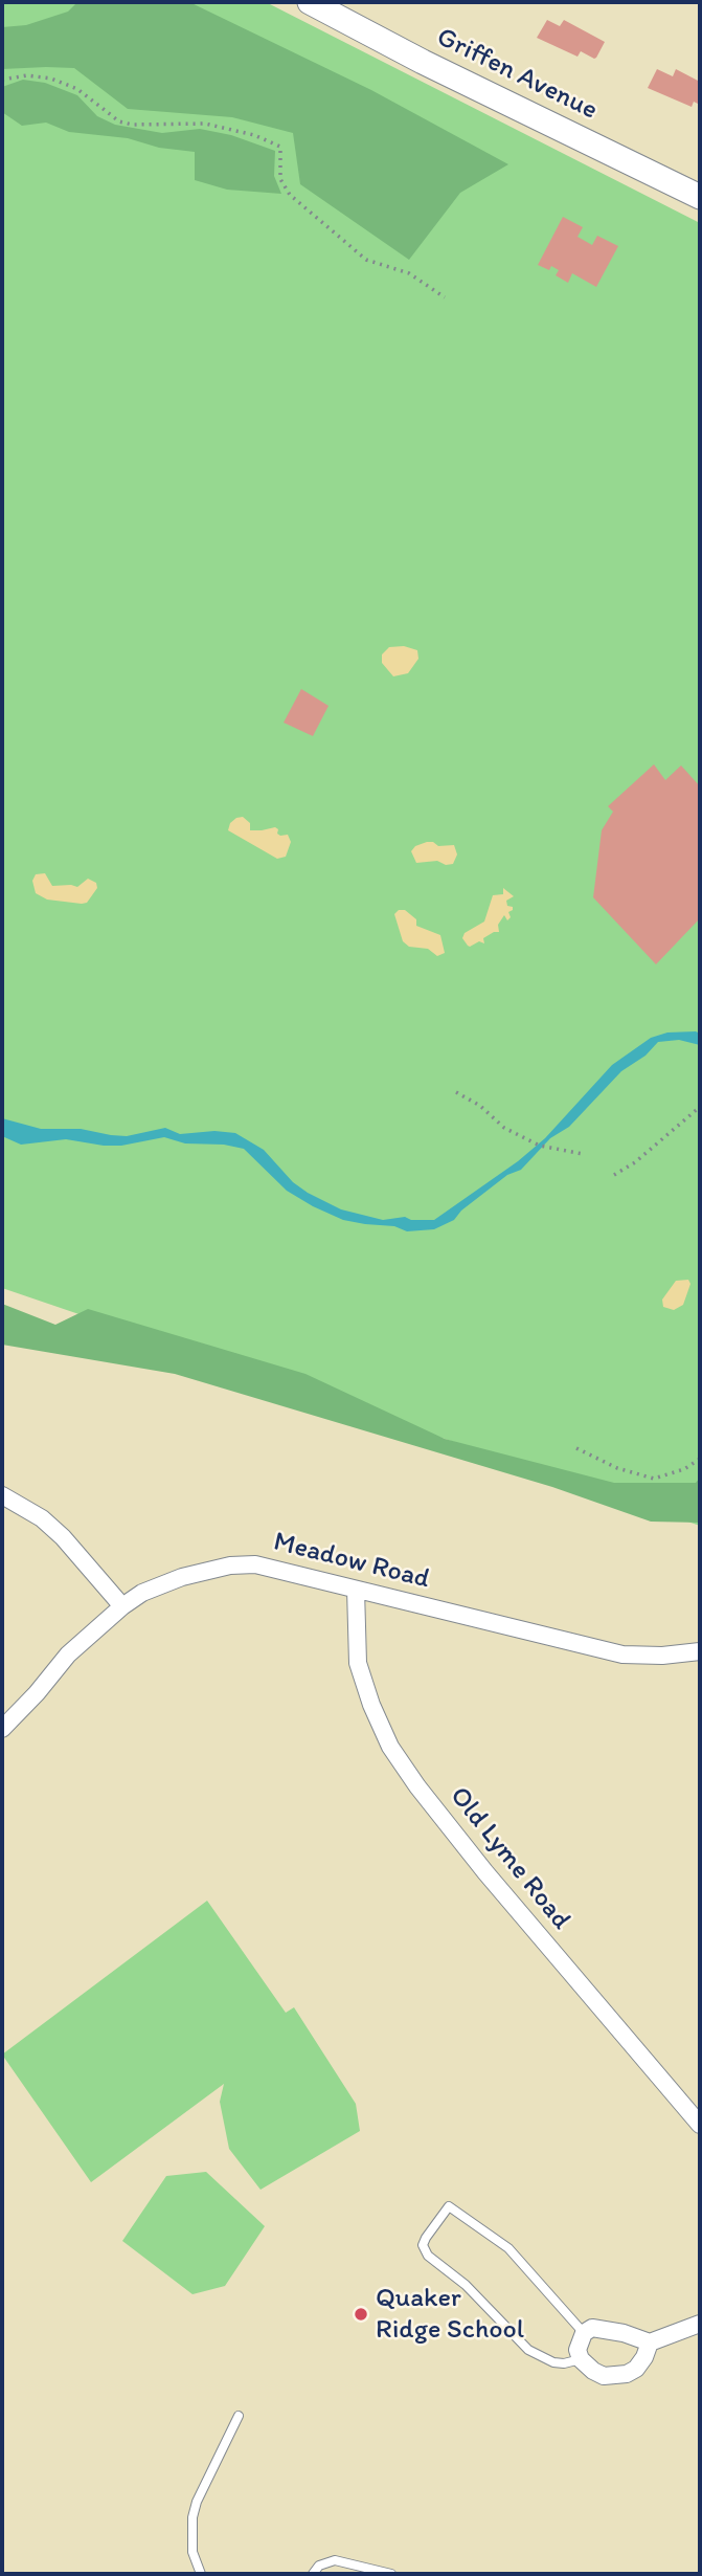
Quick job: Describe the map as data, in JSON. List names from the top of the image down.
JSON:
{
  "streets": {
    "street": ["Griffen Avenue", "Meadow Road", "Old Lyme Road"]
  },
  "crossings": [
    ["Meadow Road", "Old Lyme Road"]
  ],
  "places": ["Quaker Ridge School"]
}
